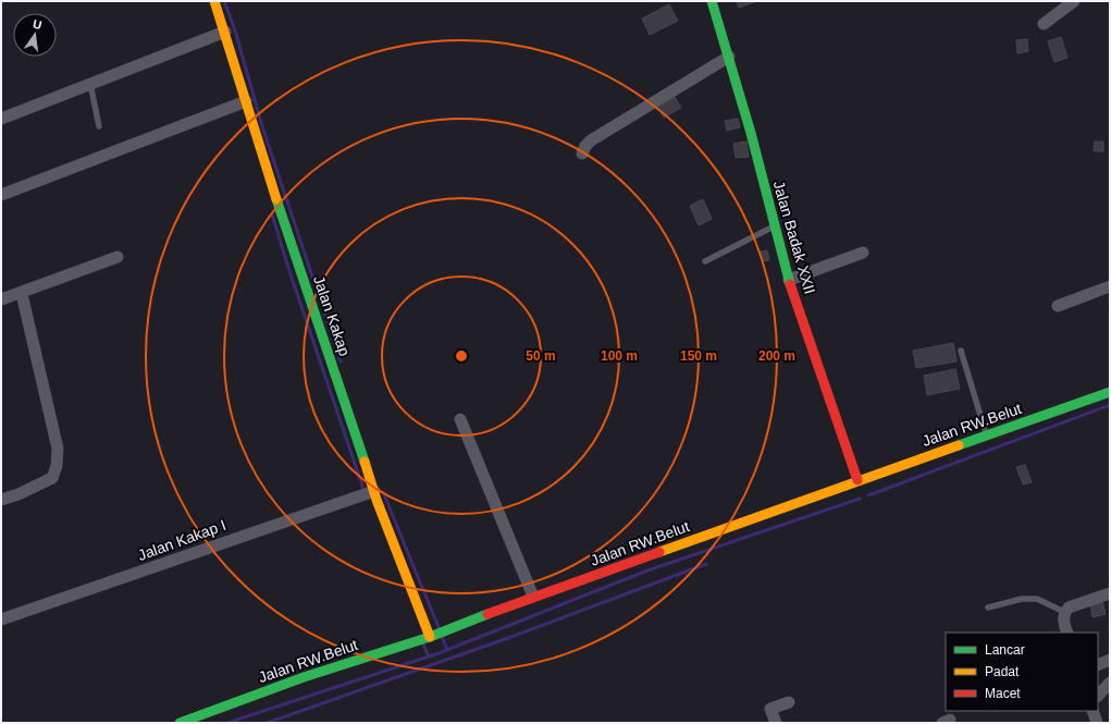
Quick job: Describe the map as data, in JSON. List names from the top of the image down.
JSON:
{
  "streets": {
    "street": [
      "Jalan Badak XXII",
      "Jalan Kakap",
      "Jalan RW.Belut",
      "Jalan Kakap I"
    ]
  },
  "crossings": [
    ["Jalan Badak XXII", "Jalan RW.Belut"],
    ["Jalan Kakap", "Jalan RW.Belut"],
    ["Jalan Kakap", "Jalan Kakap I"]
  ],
  "legend": ["Lancar", "Padat", "Macet"],
  "north": "top",
  "rings": [
    "50 m",
    "100 m",
    "150 m",
    "200 m"
  ]
}
